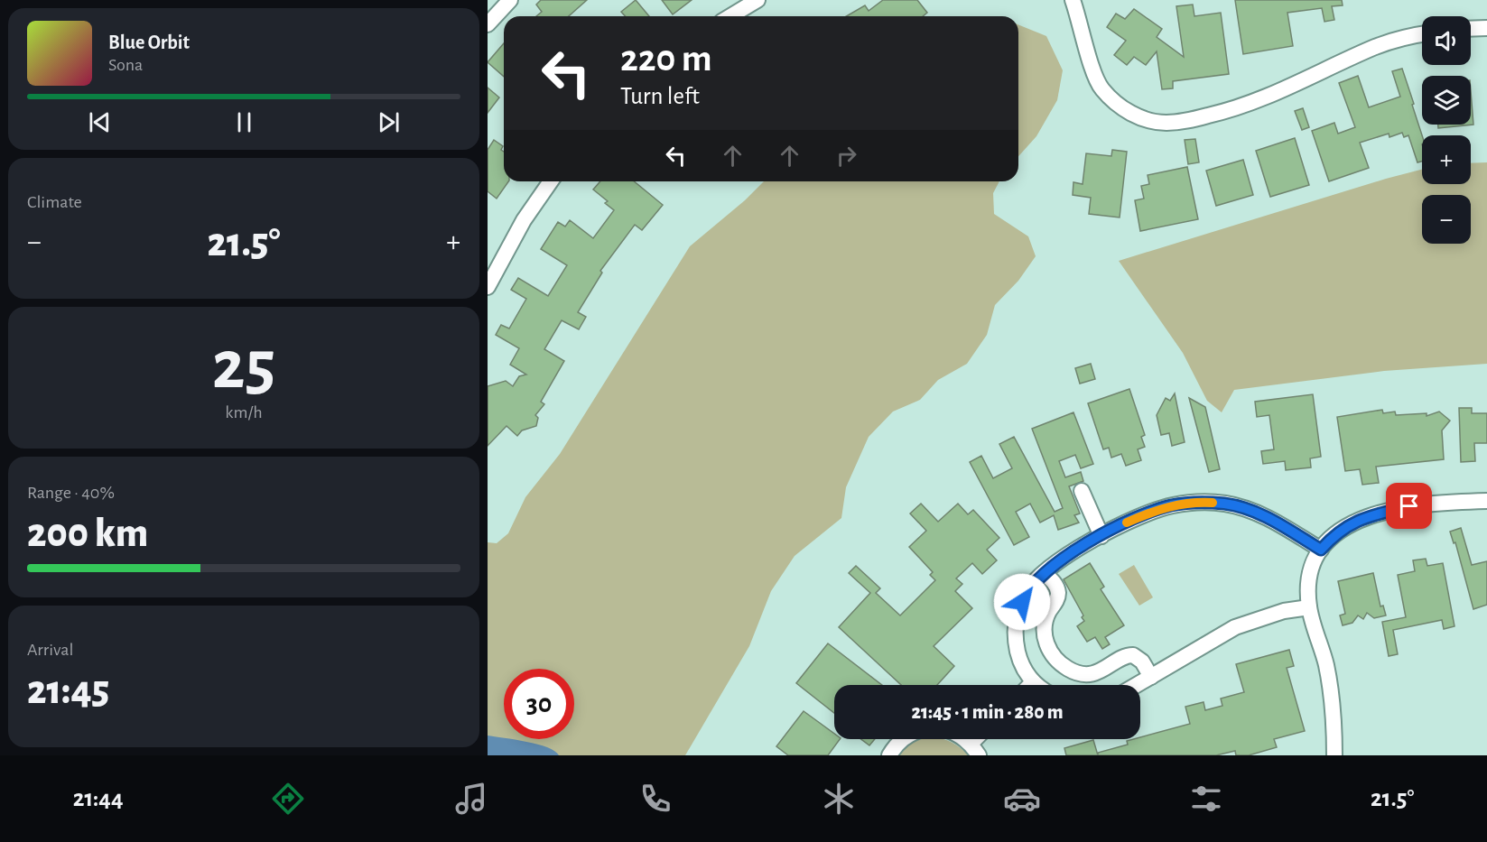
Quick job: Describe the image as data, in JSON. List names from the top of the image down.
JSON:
{
  "page": {
    "map_buttons": ["+", "−"],
    "turn": ["220 m", "Turn left"],
    "song": ["Blue Orbit", "Sona"],
    "tile": [
      "Climate",
      ["25", "km/h"],
      ["Range · 40%", "200 km"],
      ["Arrival", "21:45"]
    ],
    "heat": ["−", "21.5°", "+"],
    "limit": "30",
    "trip": "21:45 · 1 min · 280 m",
    "tabs": ["21:44", "21.5°"]
  }
}
